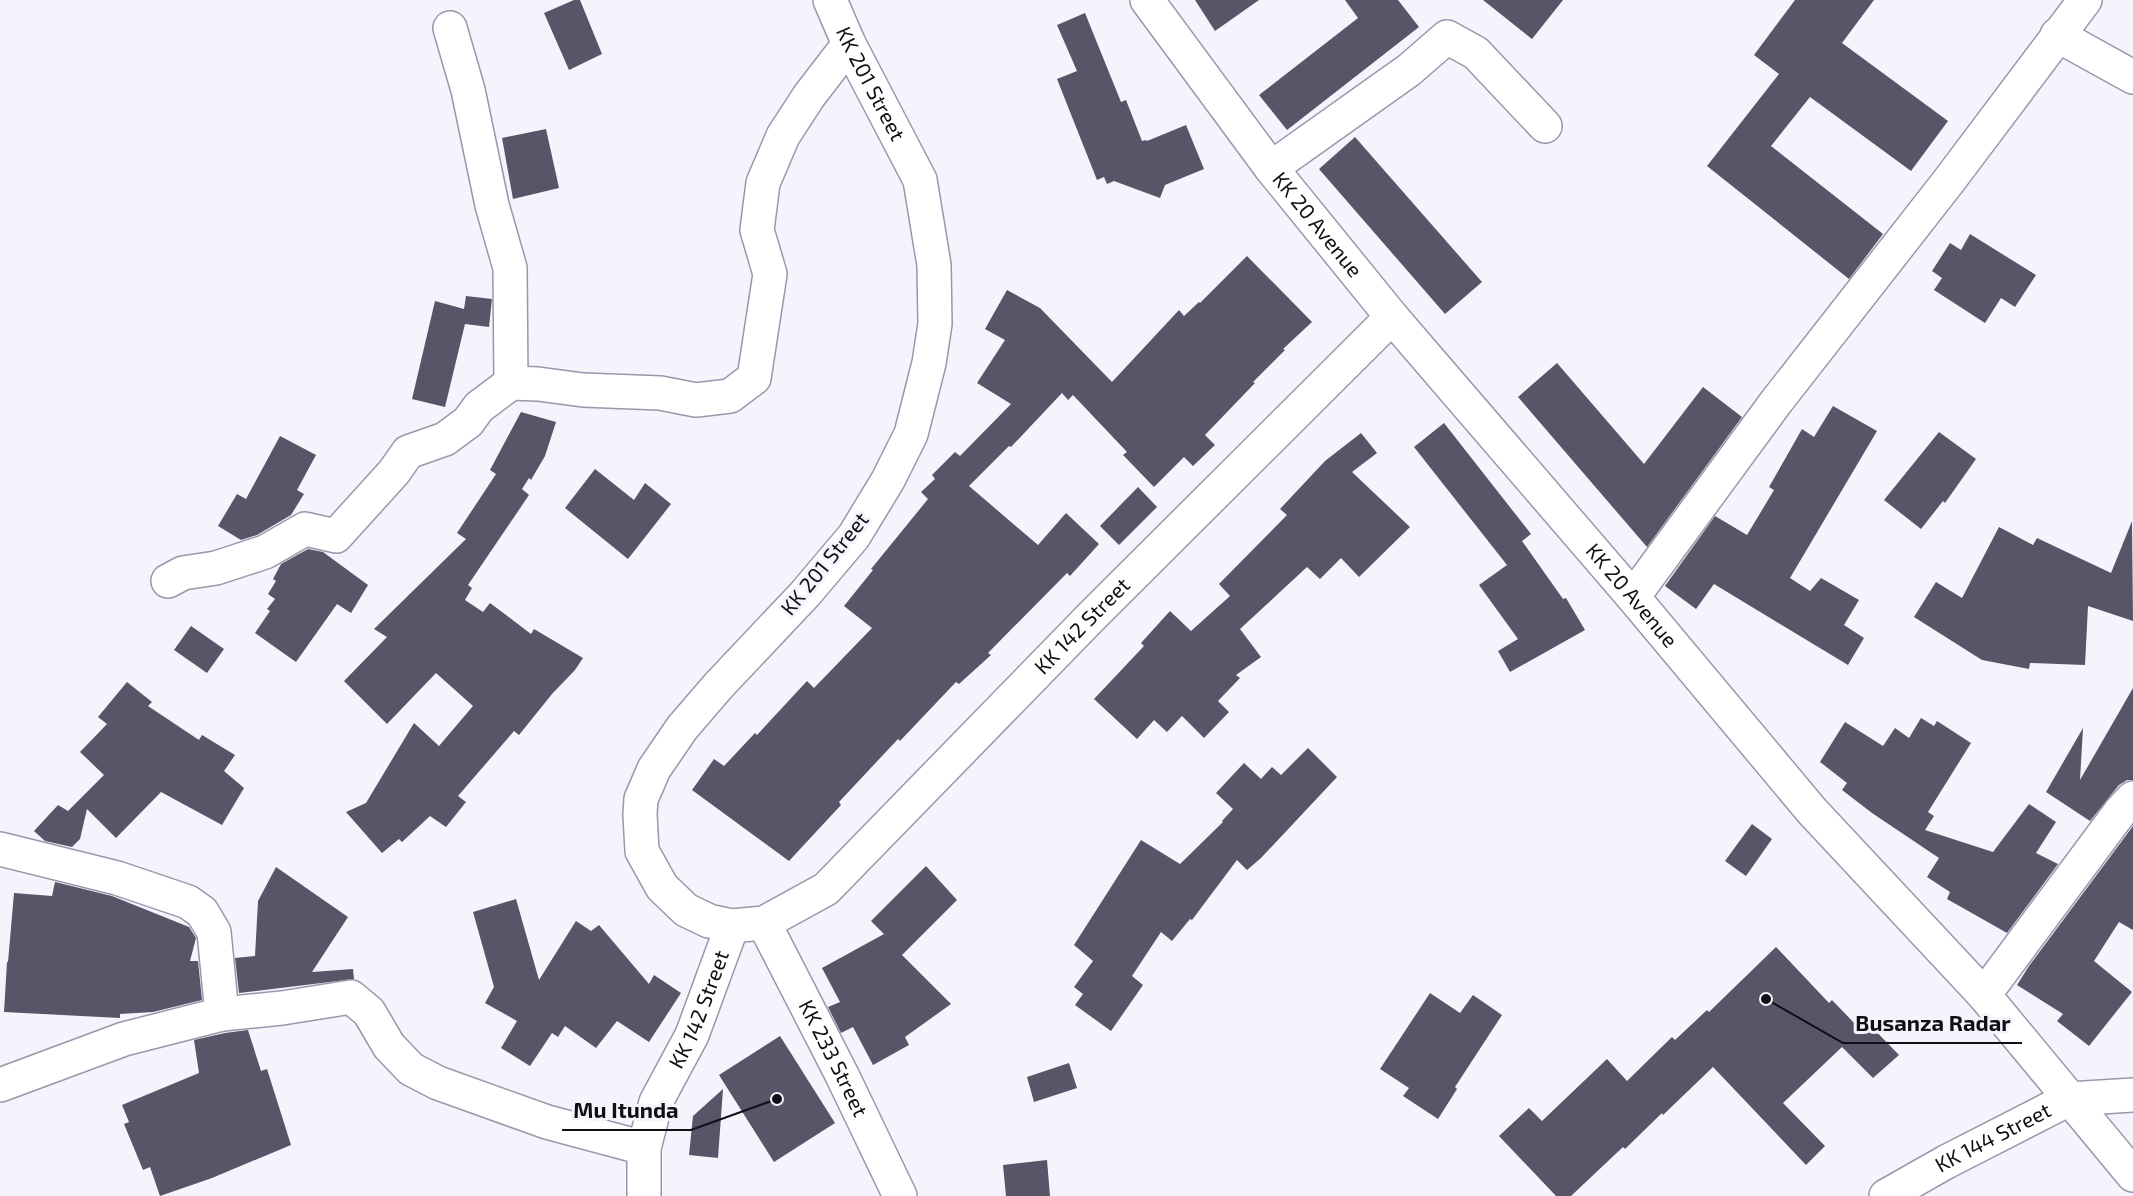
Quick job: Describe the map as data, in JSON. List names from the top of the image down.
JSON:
{
  "streets": {
    "street": [
      "KK 201 Street",
      "KK 20 Avenue",
      "KK 142 Street",
      "KK 233 Street",
      "KK 144 Street"
    ]
  },
  "crossings": [
    ["KK 201 Street", "KK 142 Street"],
    ["KK 201 Street", "KK 233 Street"],
    ["KK 20 Avenue", "KK 142 Street"],
    ["KK 20 Avenue", "KK 144 Street"],
    ["KK 142 Street", "KK 233 Street"]
  ],
  "places": ["Busanza Radar", "Mu Itunda"]
}
